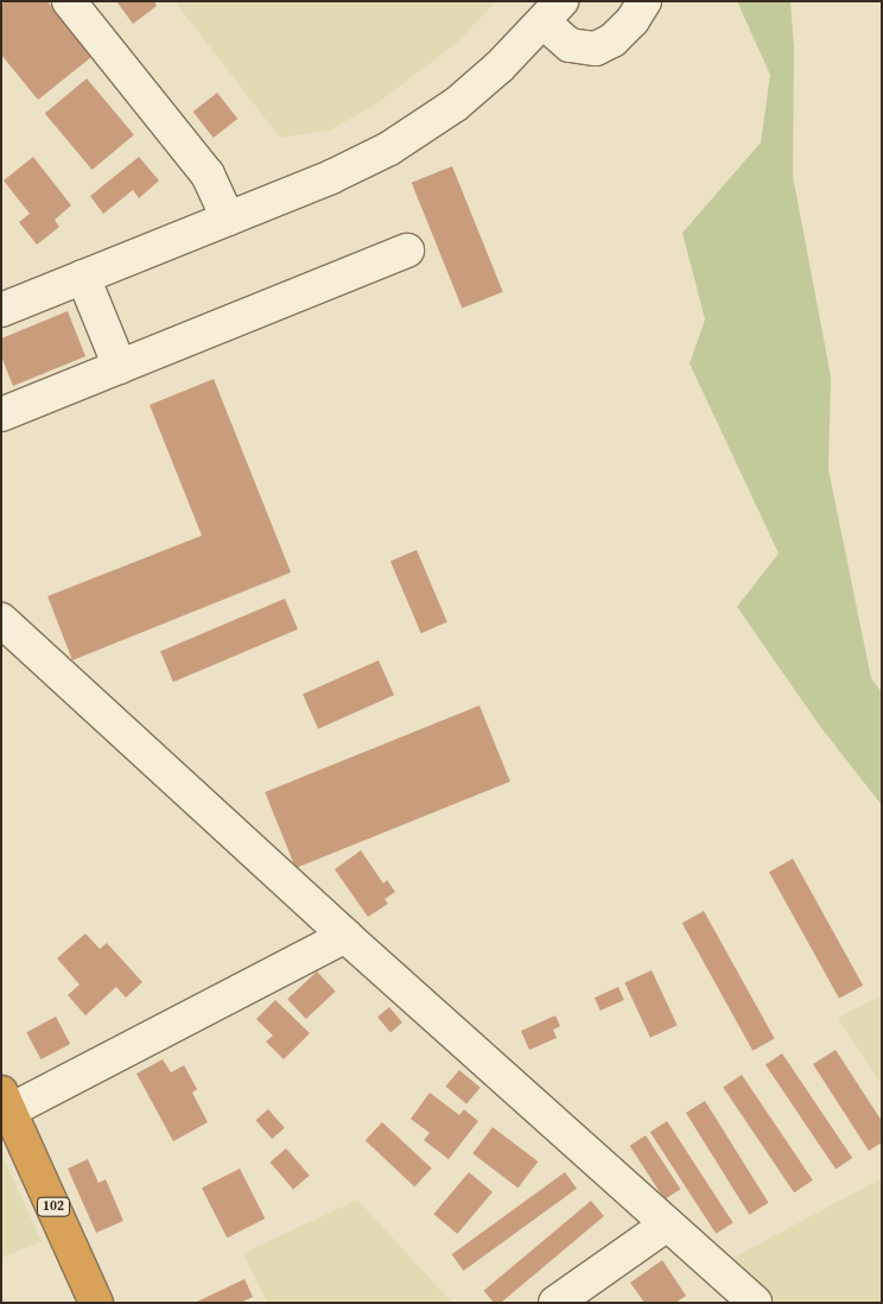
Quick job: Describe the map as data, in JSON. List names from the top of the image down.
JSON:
{
  "streets": {
    "highway": ["102"]
  }
}
